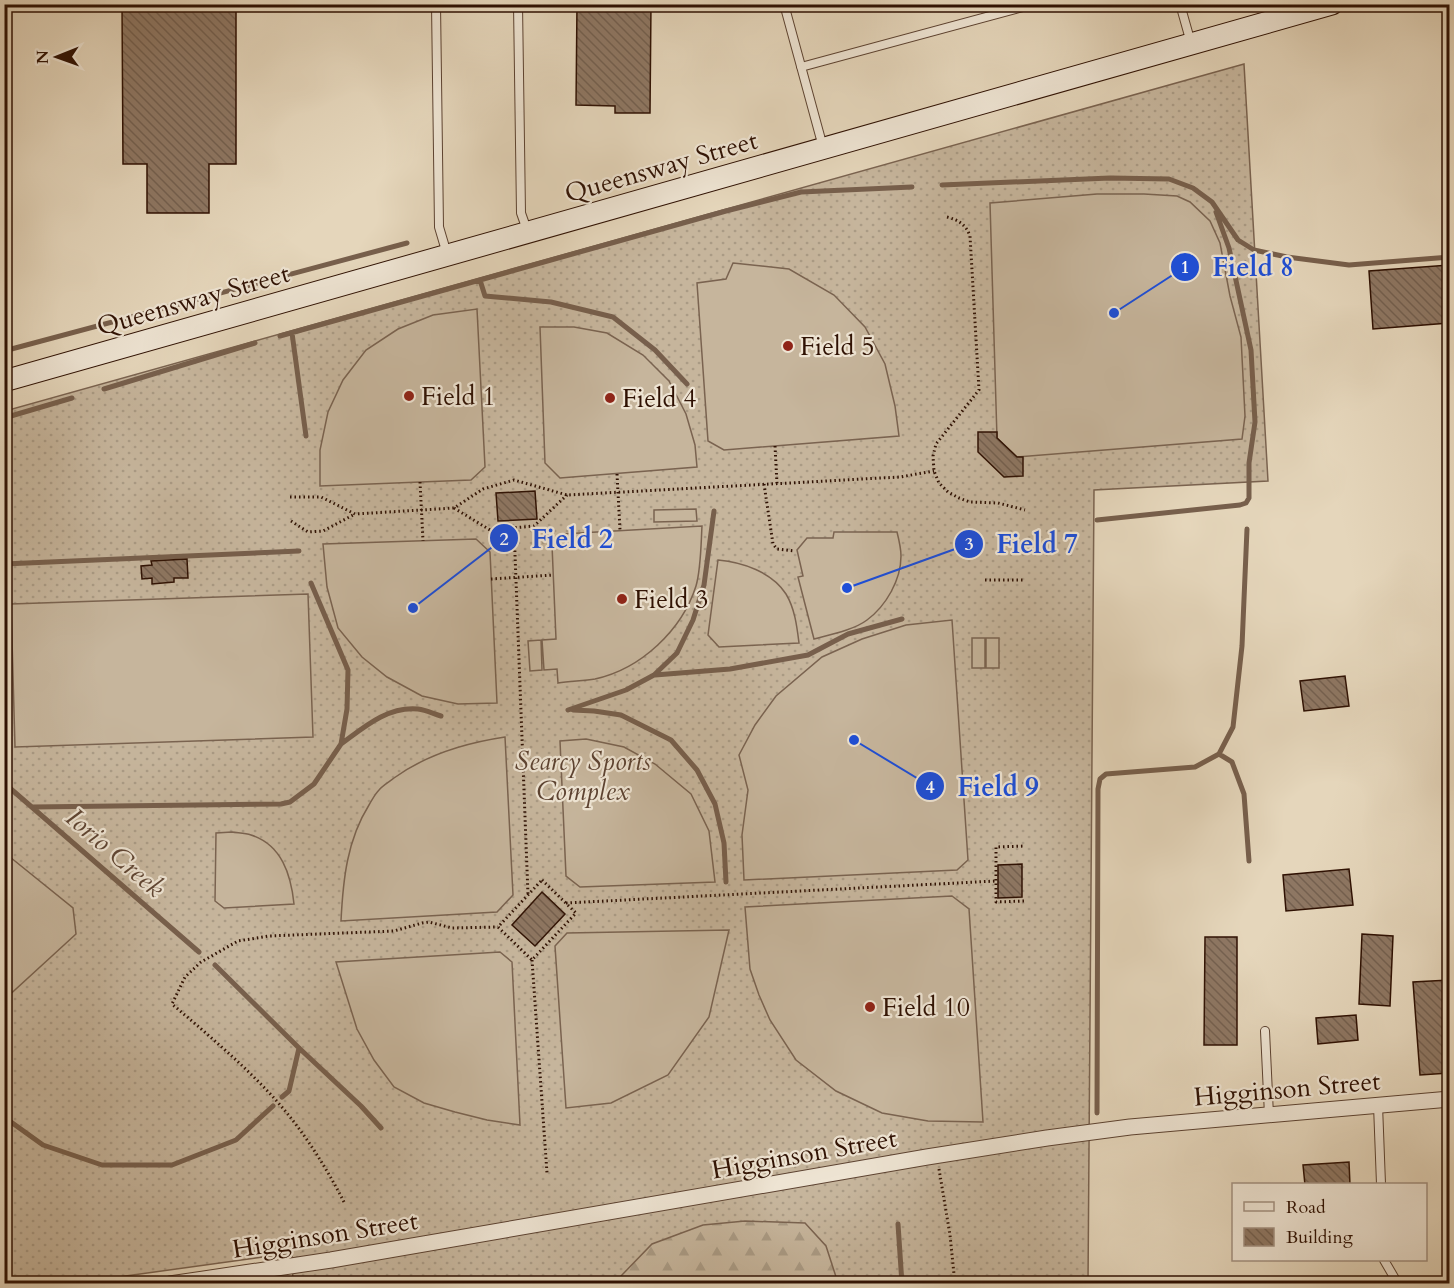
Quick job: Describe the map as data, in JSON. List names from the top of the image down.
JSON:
{
  "streets": {
    "street": ["Queensway Street", "Higginson Street"]
  },
  "water": ["Iorio Creek"],
  "parks": ["Searcy Sports Complex"],
  "places": [
    "Field 8",
    "Field 5",
    "Field 1",
    "Field 4",
    "Field 7",
    "Field 3",
    "Field 2",
    "Field 9",
    "Field 10"
  ],
  "legend": ["Road", "Building"],
  "north": "left"
}
